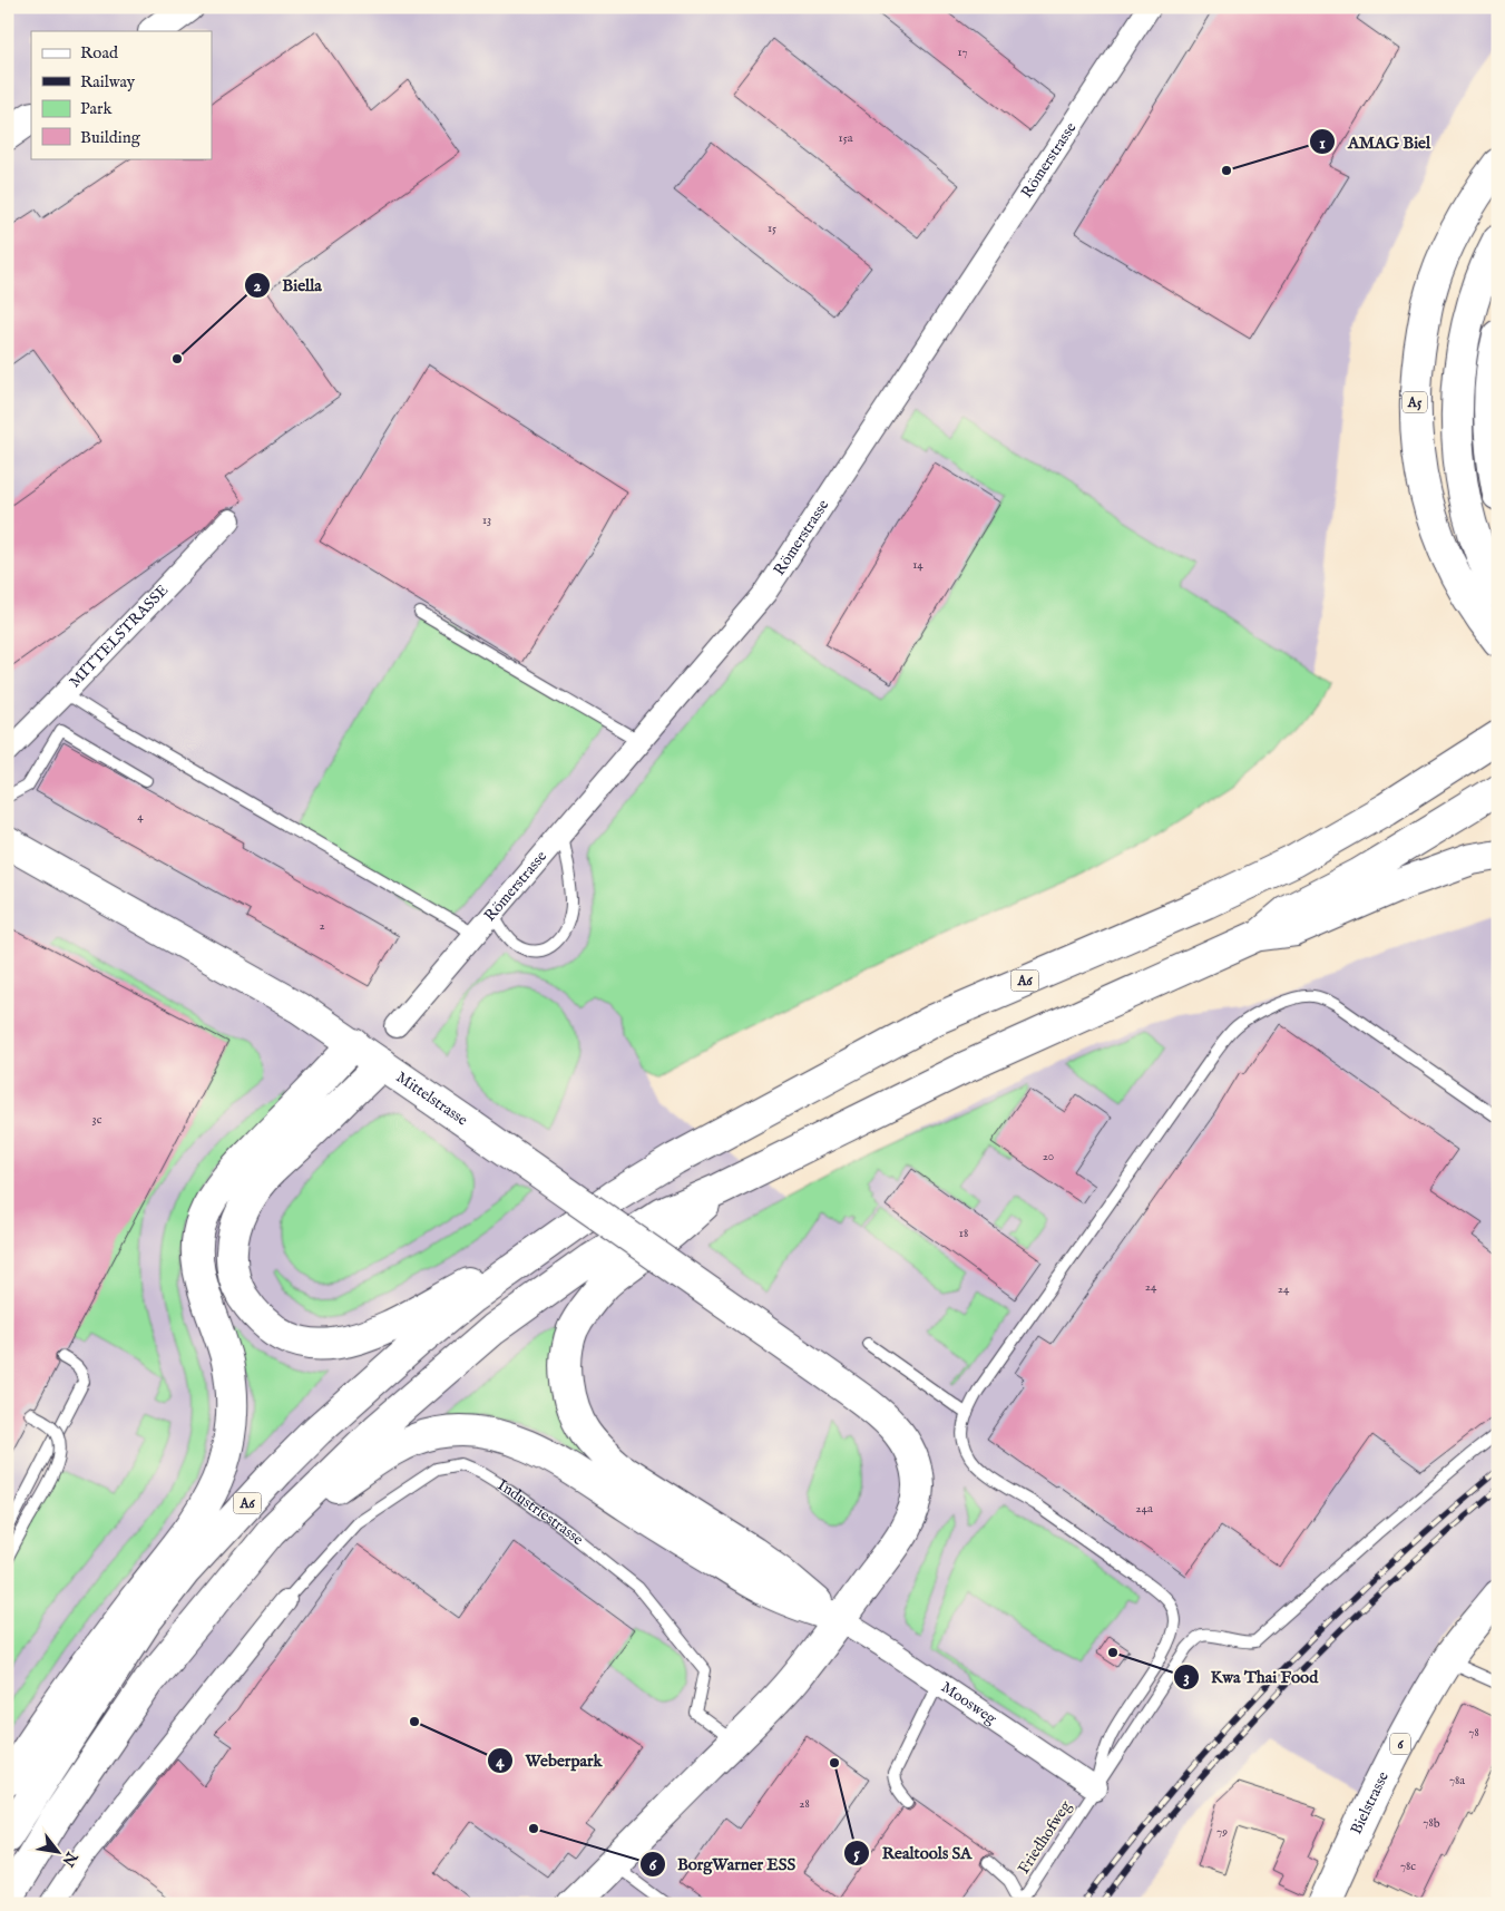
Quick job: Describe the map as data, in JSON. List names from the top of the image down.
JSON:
{
  "streets": {
    "main road": [
      "A5",
      "A6",
      "Mittelstrasse",
      "6",
      "Bielstrasse"
    ],
    "street": ["Römerstrasse", "MITTELSTRASSE", "Moosweg"],
    "lane": ["Industriestrasse", "Friedhofweg"]
  },
  "crossings": [
    ["Mittelstrasse", "Moosweg"],
    ["Moosweg", "Friedhofweg"]
  ],
  "places": [
    "AMAG Biel",
    "Biella",
    "Kwa Thai Food",
    "Weberpark",
    "Realtools SA",
    "BorgWarner ESS"
  ],
  "house_numbers": [
    "17",
    "15a",
    "15",
    "13",
    "14",
    "4",
    "2",
    "3c",
    "20",
    "18",
    "24",
    "24",
    "24a",
    "78",
    "78a",
    "28",
    "78b",
    "79",
    "78c"
  ],
  "legend": [
    "Road",
    "Railway",
    "Park",
    "Building"
  ],
  "north": "bottom right"
}
